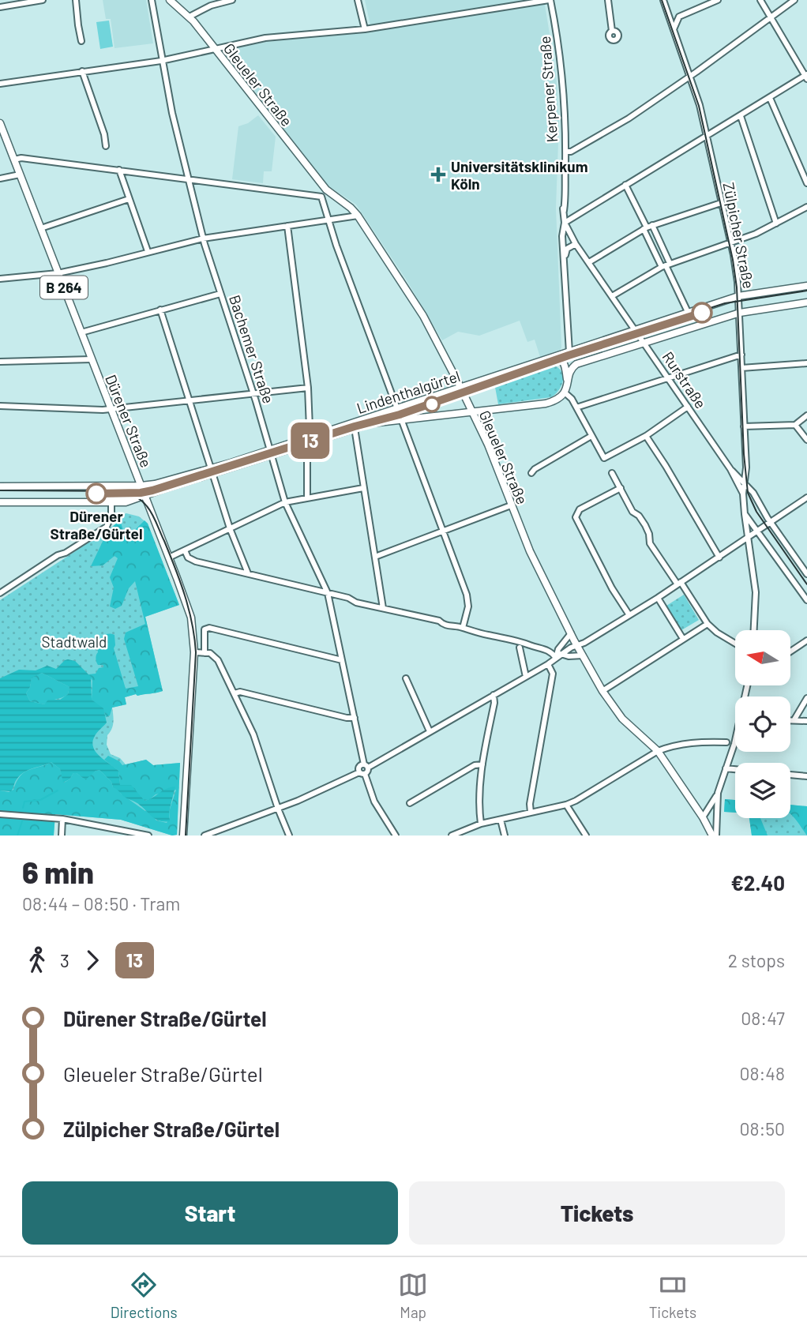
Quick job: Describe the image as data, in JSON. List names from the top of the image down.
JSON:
{
  "streets": {
    "main road": [
      "Gleueler Straße",
      "B 264",
      "Lindenthalgürtel",
      "Dürener Straße"
    ],
    "street": [
      "Kerpener Straße",
      "Zülpicher Straße",
      "Bachemer Straße",
      "Rurstraße"
    ]
  },
  "crossings": [
    ["Gleueler Straße", "Lindenthalgürtel"],
    ["Kerpener Straße", "Rurstraße"],
    ["Kerpener Straße", "Lindenthalgürtel"],
    ["Zülpicher Straße", "Rurstraße"],
    ["Zülpicher Straße", "Lindenthalgürtel"],
    ["Bachemer Straße", "Lindenthalgürtel"],
    ["Rurstraße", "Lindenthalgürtel"],
    ["Lindenthalgürtel", "Dürener Straße"]
  ],
  "parks": ["Stadtwald"],
  "places": {
    "health": ["Universitätsklinikum Köln"],
    "other": ["Dürener Straße/Gürtel"]
  },
  "lines": ["tram line 13"],
  "north": "left",
  "page": {
    "on_map": "13",
    "heading": ["6 min", "08:44 – 08:50 · Tram", "€2.40"],
    "legs": ["3", "13", "2 stops"],
    "list": [
      {
        "name": "Dürener Straße/Gürtel",
        "value": "08:47"
      },
      {
        "name": "Gleueler Straße/Gürtel",
        "value": "08:48"
      },
      {
        "name": "Zülpicher Straße/Gürtel",
        "value": "08:50"
      }
    ],
    "buttons": ["Start", "Tickets"],
    "tabs": ["Directions", "Map", "Tickets"]
  }
}
